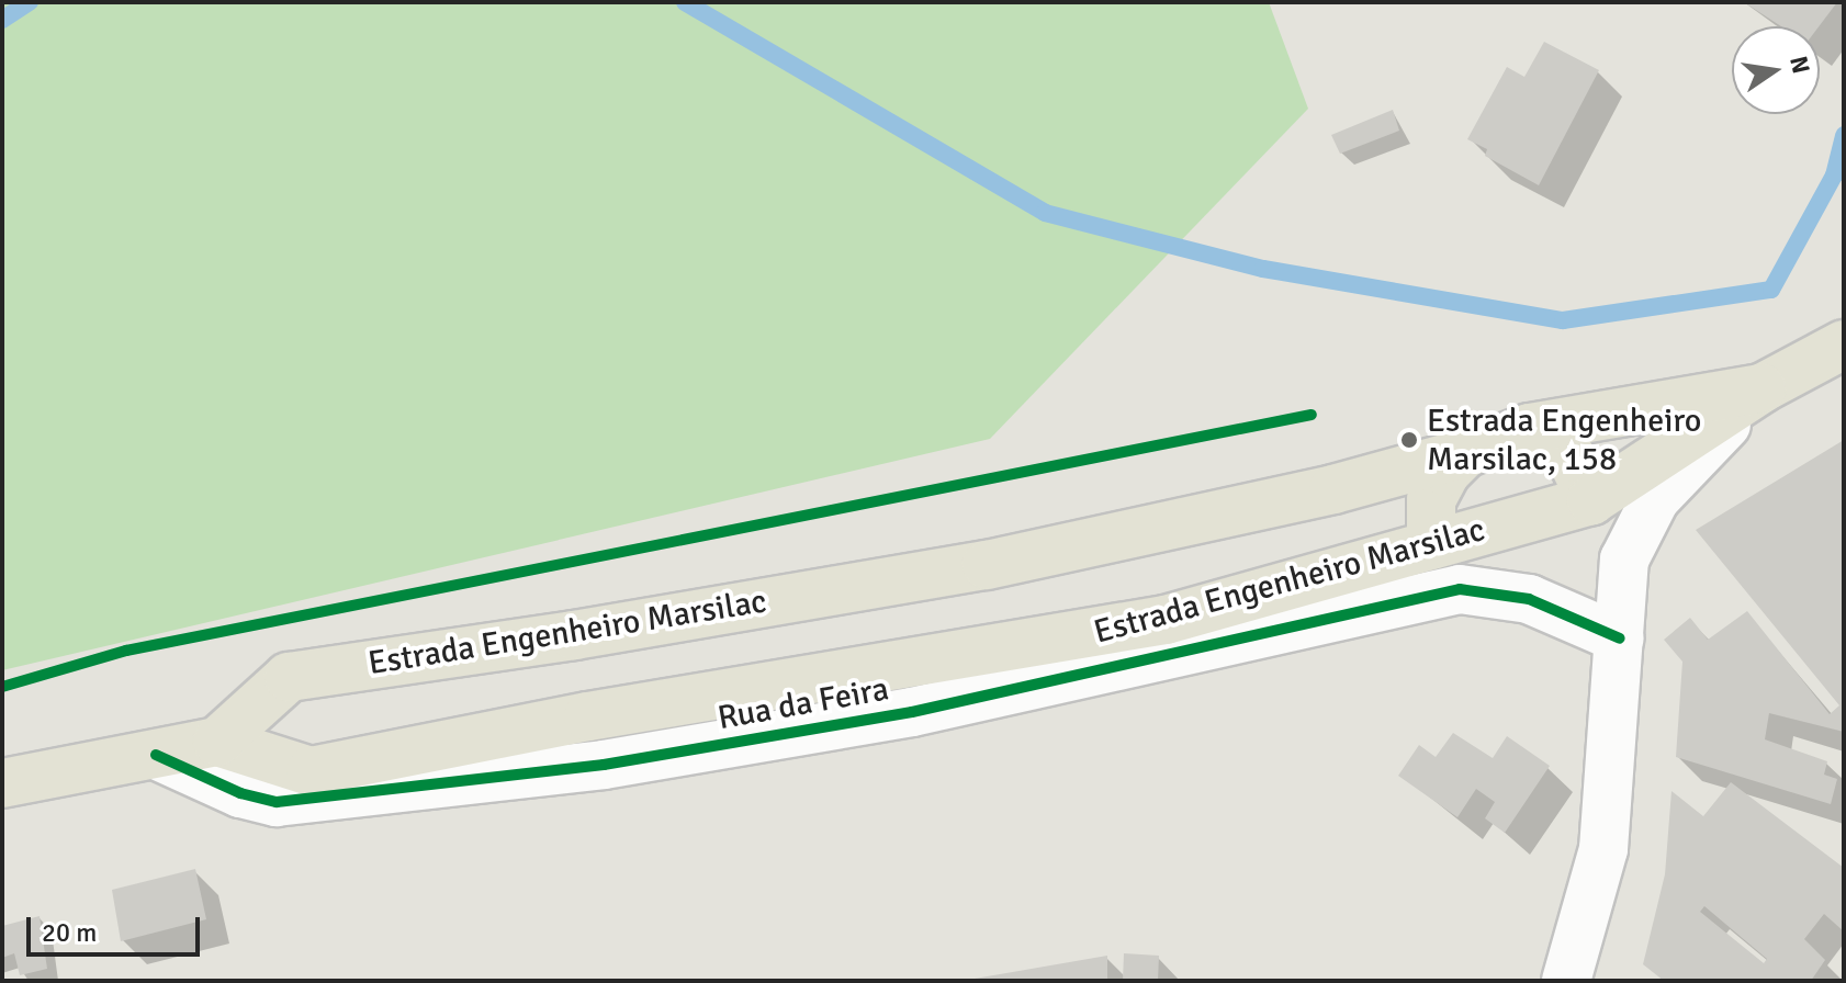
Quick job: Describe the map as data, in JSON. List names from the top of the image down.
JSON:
{
  "streets": {
    "main road": ["Estrada Engenheiro Marsilac"],
    "street": ["Rua da Feira"]
  },
  "crossings": [
    ["Estrada Engenheiro Marsilac", "Rua da Feira"]
  ],
  "places": ["Estrada Engenheiro Marsilac, 158"],
  "scale_bar": "20 m",
  "north": "right"
}
